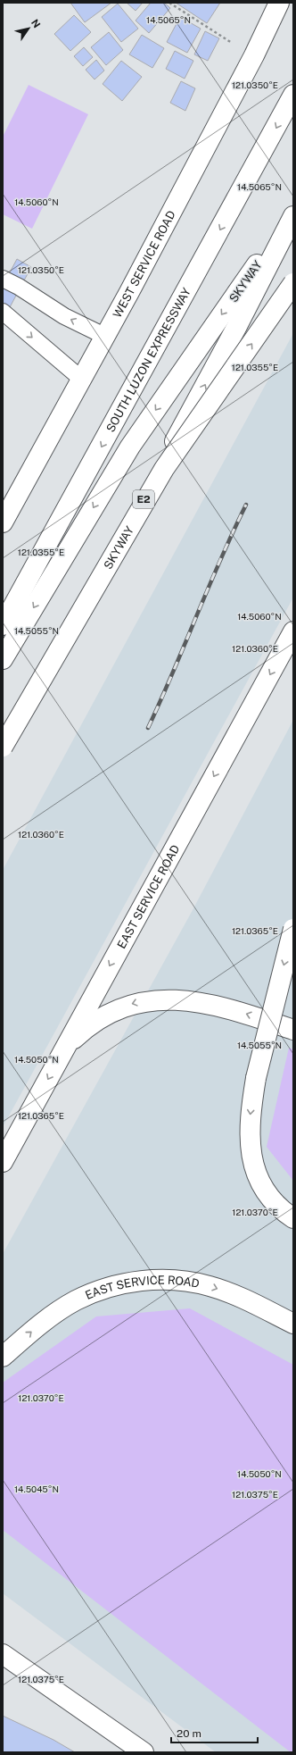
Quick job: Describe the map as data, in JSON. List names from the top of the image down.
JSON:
{
  "streets": {
    "main road": [
      "WEST SERVICE ROAD",
      "SKYWAY",
      "SOUTH LUZON EXPRESSWAY",
      "E2",
      "EAST SERVICE ROAD"
    ]
  },
  "scale_bar": "20 m",
  "north": "top right",
  "coordinates": [
    "14.5065°N",
    "121.0350°E",
    "14.5060°N",
    "121.0355°E",
    "14.5055°N",
    "121.0360°E",
    "121.0365°E",
    "14.5050°N",
    "121.0370°E",
    "14.5045°N",
    "121.0375°E"
  ]
}
